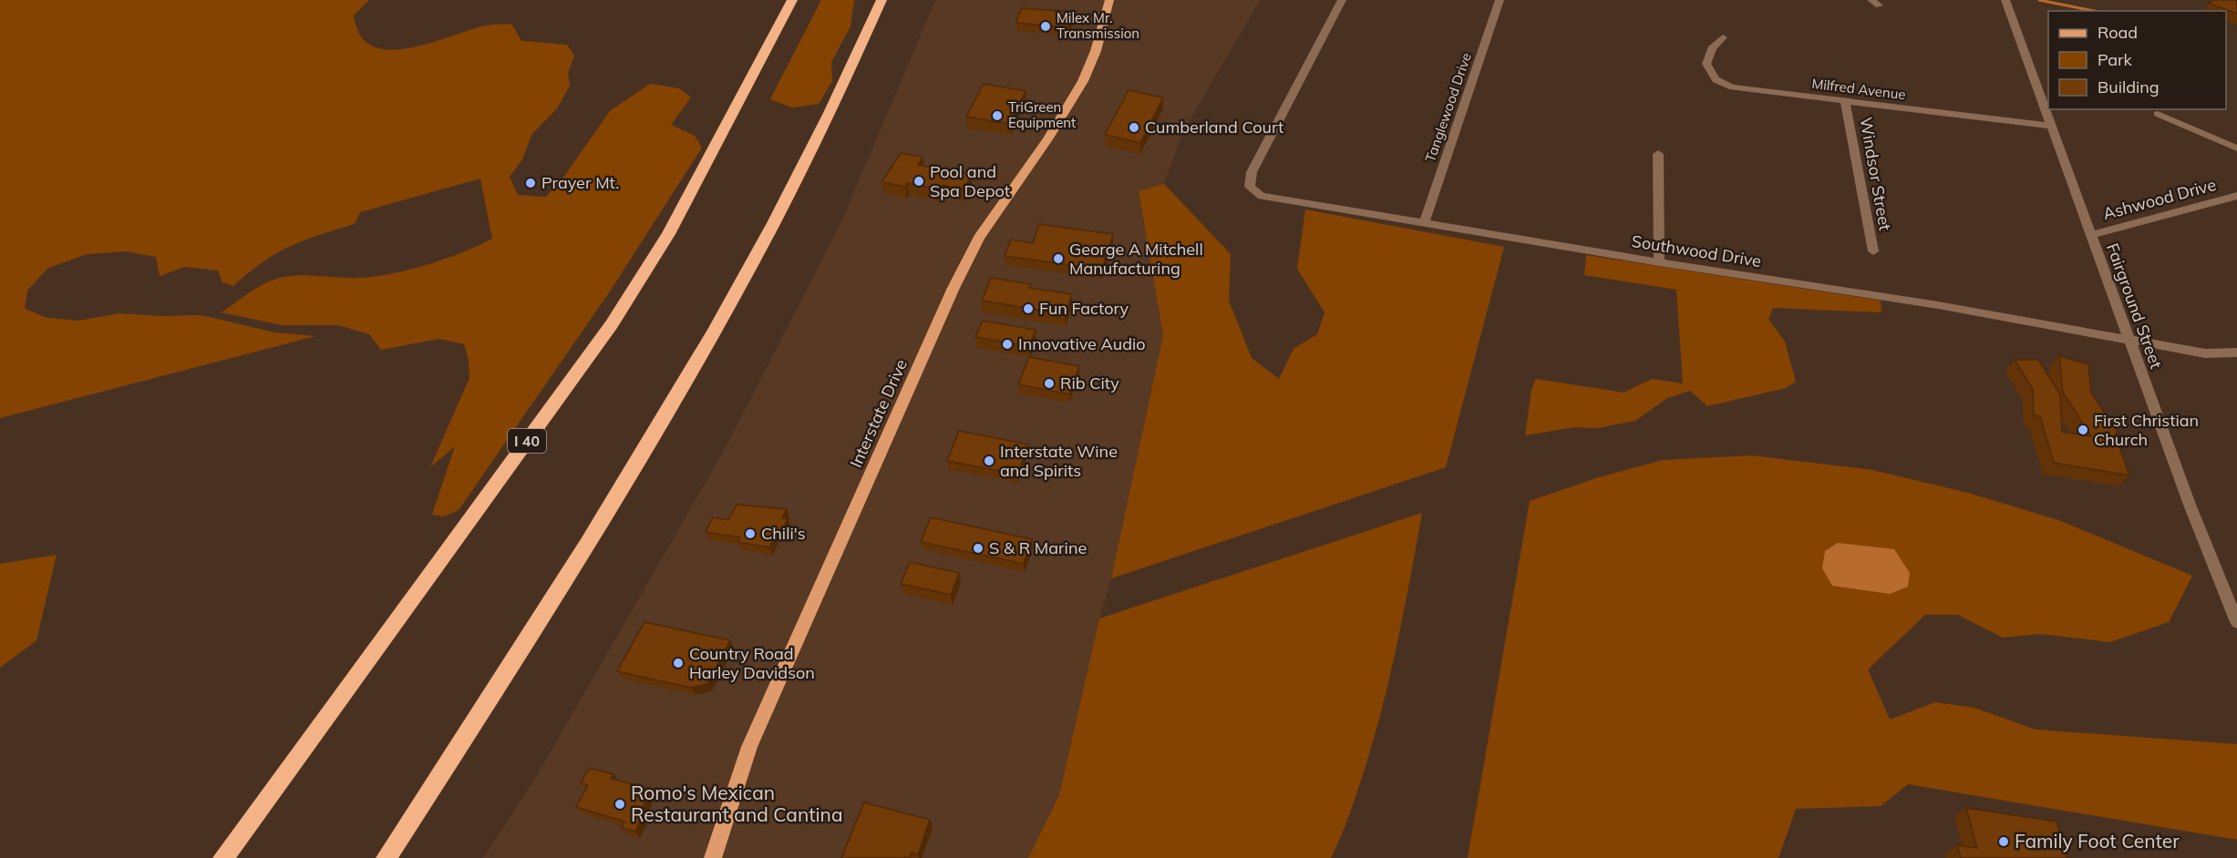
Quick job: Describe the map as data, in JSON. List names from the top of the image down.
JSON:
{
  "streets": {
    "highway": ["I 40"],
    "main road": ["Interstate Drive"],
    "street": [
      "Milfred Avenue",
      "Tanglewood Drive",
      "Windsor Street",
      "Ashwood Drive",
      "Southwood Drive",
      "Fairground Street"
    ]
  },
  "crossings": [
    ["Milfred Avenue", "Windsor Street"],
    ["Milfred Avenue", "Fairground Street"],
    ["Tanglewood Drive", "Southwood Drive"],
    ["Ashwood Drive", "Fairground Street"],
    ["Southwood Drive", "Fairground Street"]
  ],
  "places": [
    "Milex Mr. Transmission",
    "TriGreen Equipment",
    "Cumberland Court",
    "Pool and Spa Depot",
    "Prayer Mt.",
    "George A Mitchell Manufacturing",
    "Fun Factory",
    "Innovative Audio",
    "Rib City",
    "First Christian Church",
    "Interstate Wine and Spirits",
    "Chili's",
    "S & R Marine",
    "Country Road Harley Davidson",
    "Romo's Mexican Restaurant and Cantina",
    "Family Foot Center"
  ],
  "legend": ["Road", "Park", "Building"]
}
